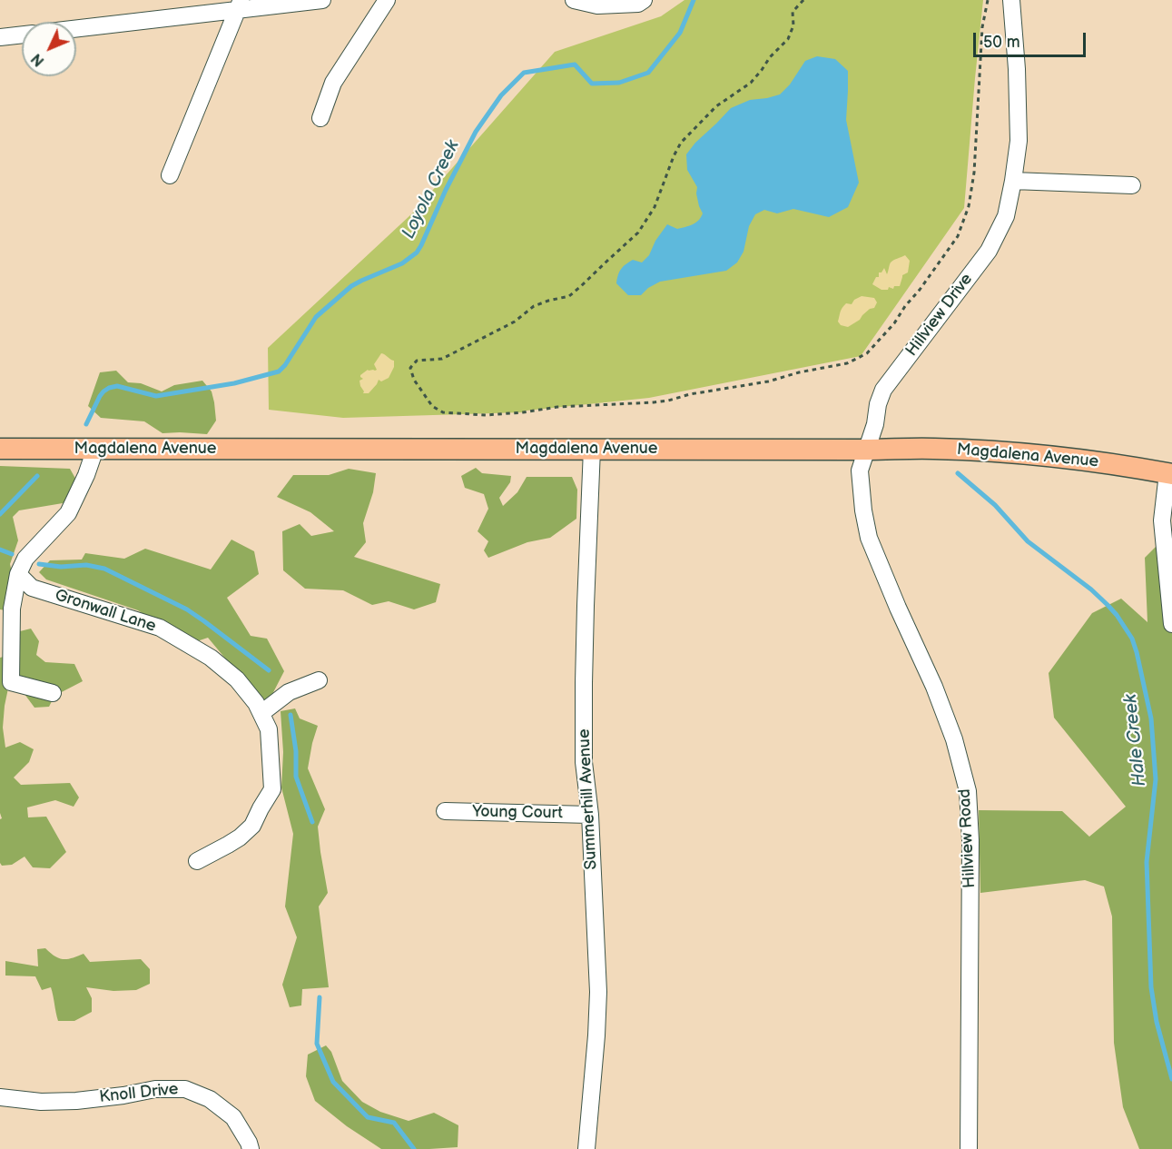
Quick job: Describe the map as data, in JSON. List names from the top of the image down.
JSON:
{
  "streets": {
    "main road": ["Magdalena Avenue"],
    "street": [
      "Hillview Drive",
      "Gronwall Lane",
      "Summerhill Avenue",
      "Young Court",
      "Hillview Road",
      "Knoll Drive"
    ]
  },
  "crossings": [
    ["Hillview Drive", "Magdalena Avenue"],
    ["Hillview Drive", "Hillview Road"],
    ["Magdalena Avenue", "Summerhill Avenue"],
    ["Magdalena Avenue", "Hillview Road"],
    ["Summerhill Avenue", "Young Court"]
  ],
  "water": ["Loyola Creek", "Hale Creek"],
  "scale_bar": "50 m",
  "north": "bottom left"
}
